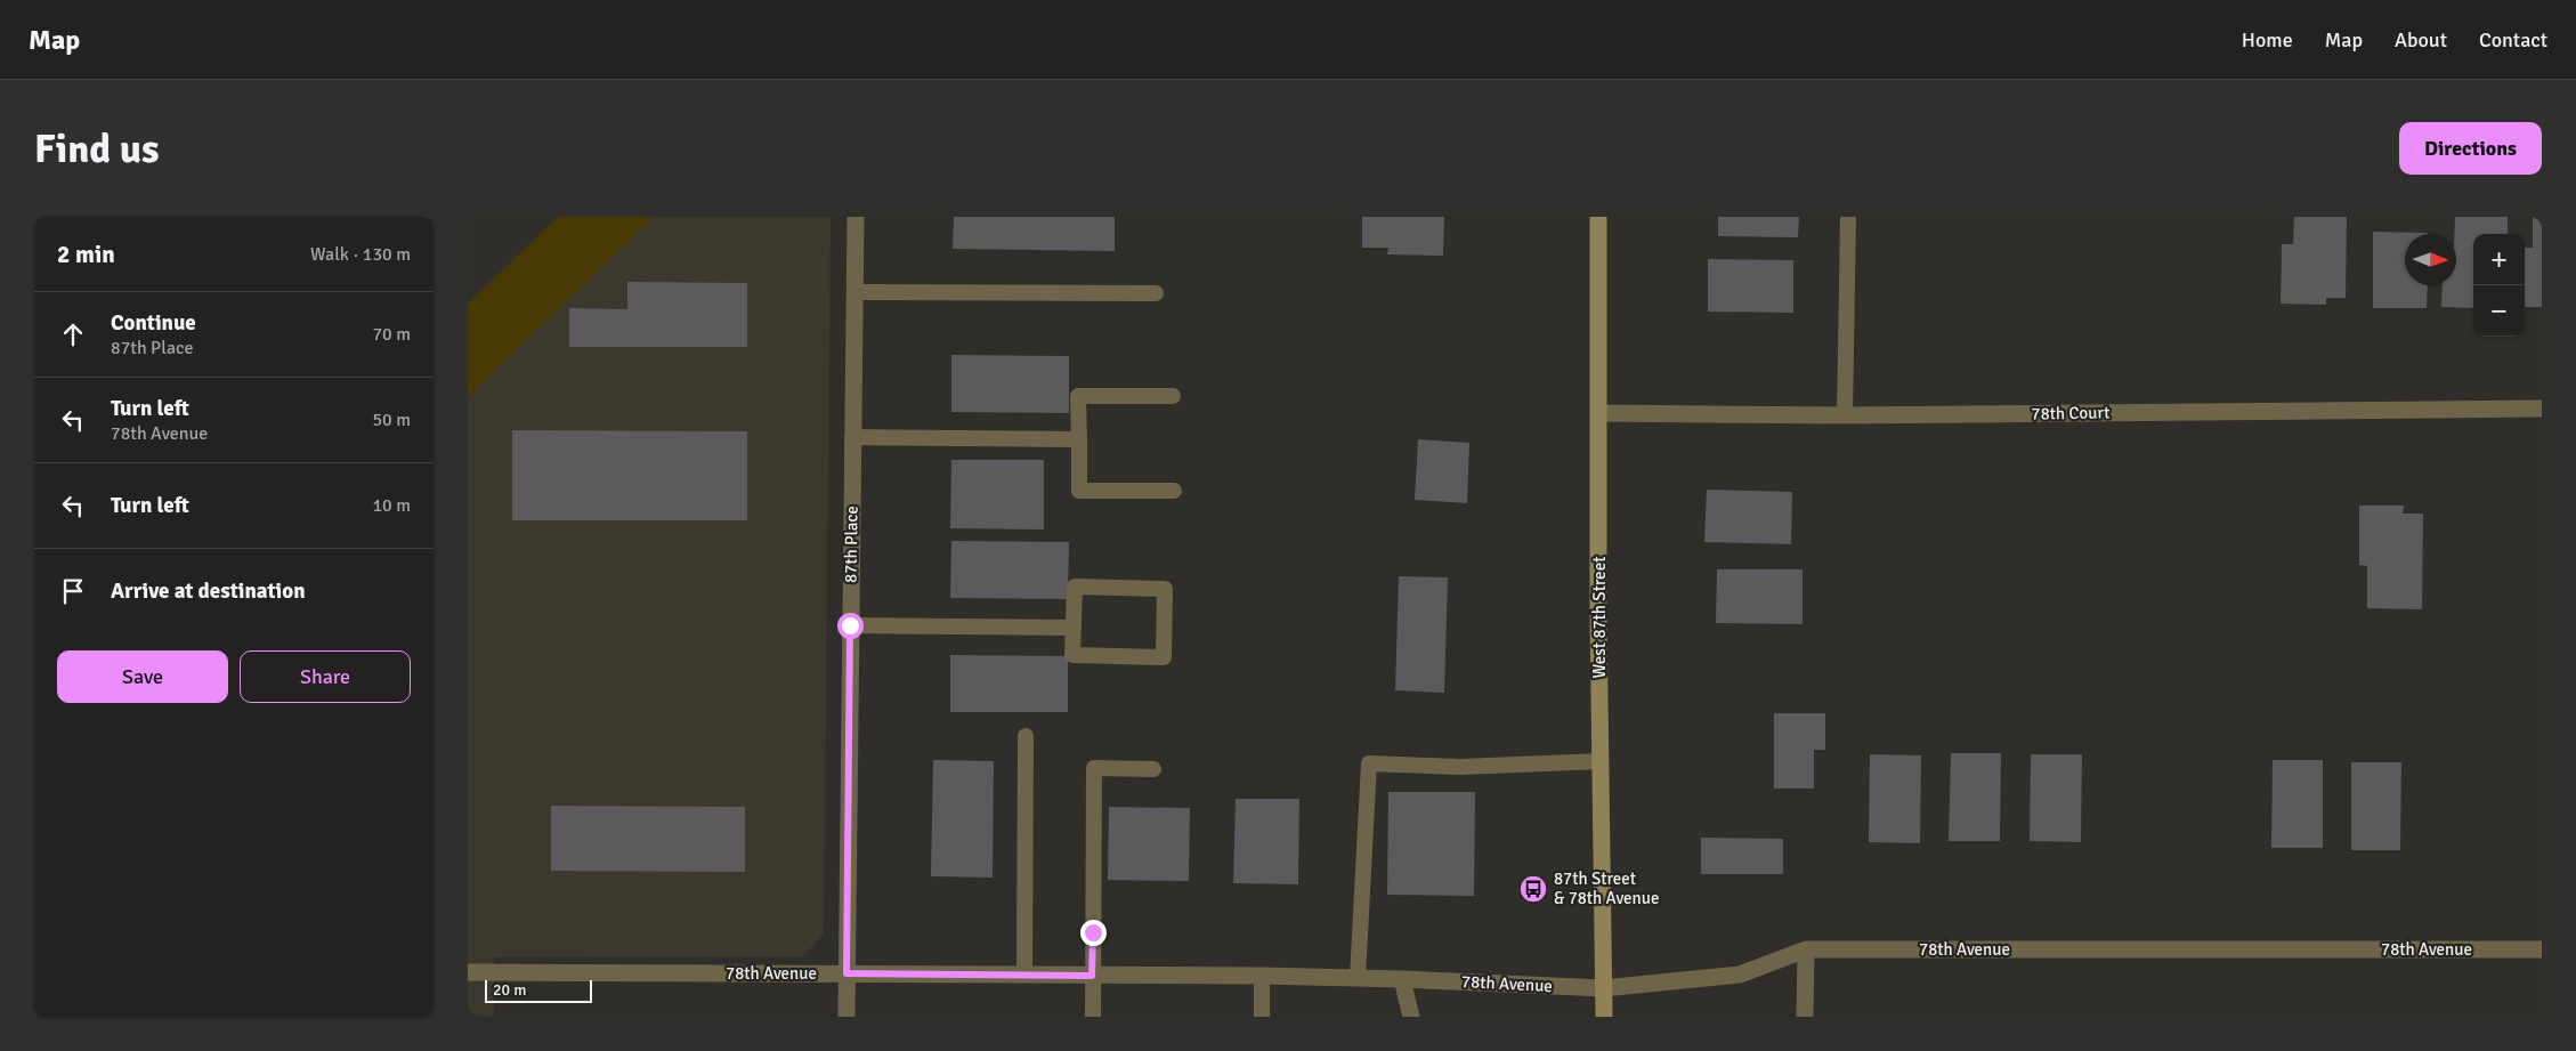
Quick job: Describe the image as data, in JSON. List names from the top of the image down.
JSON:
{
  "streets": {
    "main road": ["West 87th Street"],
    "street": ["78th Court", "87th Place", "78th Avenue"]
  },
  "crossings": [
    ["78th Court", "West 87th Street"],
    ["87th Place", "78th Avenue"],
    ["West 87th Street", "78th Avenue"]
  ],
  "places": {
    "bus stop": ["87th Street & 78th Avenue"]
  },
  "scale_bar": "20 m",
  "north": "right",
  "page": {
    "header": "Map",
    "nav": [
      "Home",
      "Map",
      "About",
      "Contact"
    ],
    "buttons": [
      "Directions",
      ["Save", "Share"]
    ],
    "title": "Find us",
    "heading": ["2 min", "Walk · 130 m"],
    "map_buttons": ["+", "−"],
    "list": [
      ["Continue", "87th Place", "70 m"],
      ["Turn left", "78th Avenue", "50 m"],
      ["Turn left", "10 m"],
      "Arrive at destination"
    ],
    "scale": "20 m"
  }
}
